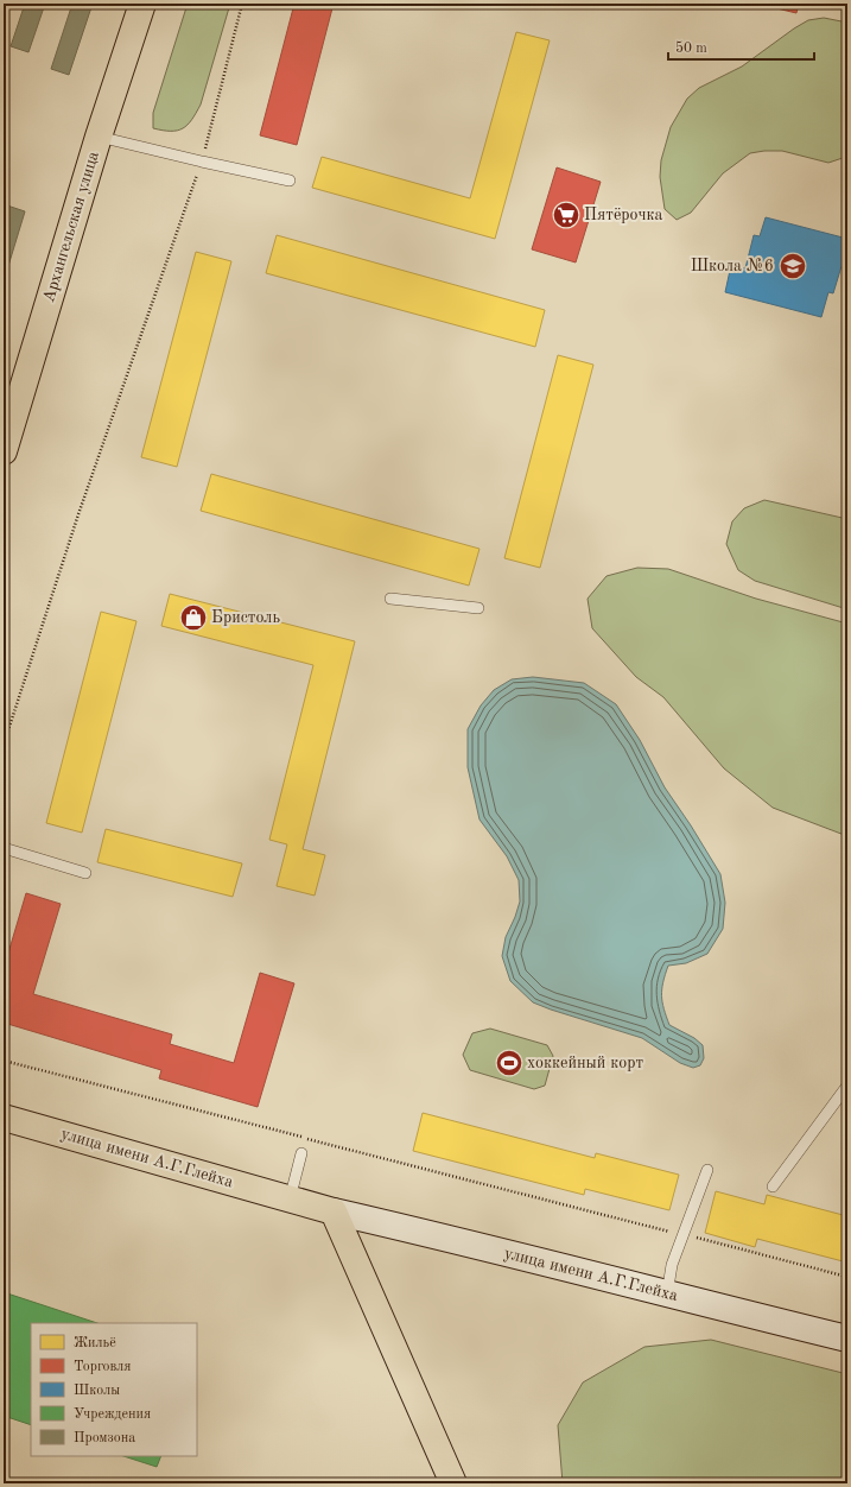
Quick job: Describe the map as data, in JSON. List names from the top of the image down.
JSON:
{
  "streets": {
    "main road": ["Архангельская улица", "улица имени А.Г.Глейха"]
  },
  "places": {
    "supermarket": ["Пятёрочка"],
    "school or university": ["Школа №6"],
    "shop": ["Бристоль"],
    "sports": ["хоккейный корт"]
  },
  "legend": [
    "Жильё",
    "Торговля",
    "Школы",
    "Учреждения",
    "Промзона"
  ],
  "scale_bar": "50 m"
}
